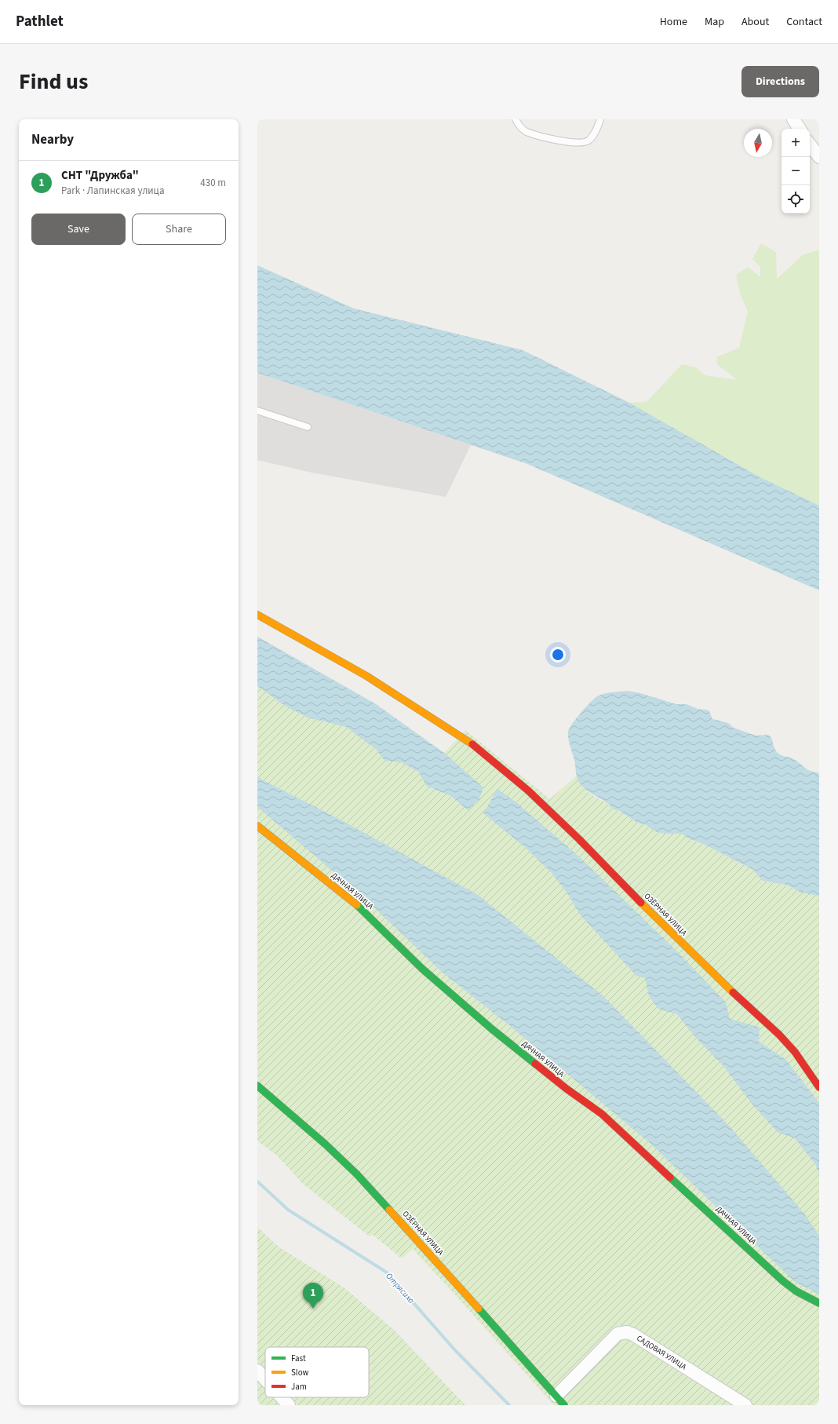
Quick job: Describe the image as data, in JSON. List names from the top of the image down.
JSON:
{
  "streets": {
    "street": ["ДАЧНАЯ УЛИЦА", "ОЗЁРНАЯ УЛИЦА", "САДОВАЯ УЛИЦА"]
  },
  "crossings": [
    ["ОЗЁРНАЯ УЛИЦА", "САДОВАЯ УЛИЦА"]
  ],
  "water": ["Отрясиха"],
  "legend": ["Fast", "Slow", "Jam"],
  "north": "bottom",
  "page": {
    "header": "Pathlet",
    "nav": [
      "Home",
      "Map",
      "About",
      "Contact"
    ],
    "title": "Find us",
    "buttons": [
      "Directions",
      ["Save", "Share"]
    ],
    "heading": "Nearby",
    "map_buttons": ["+", "−"],
    "list": [
      {
        "mark": "1",
        "name": "СНТ \"Дружба\"",
        "note": "Park · Лапинская улица",
        "value": "430 m"
      }
    ],
    "pins": "1"
  }
}
